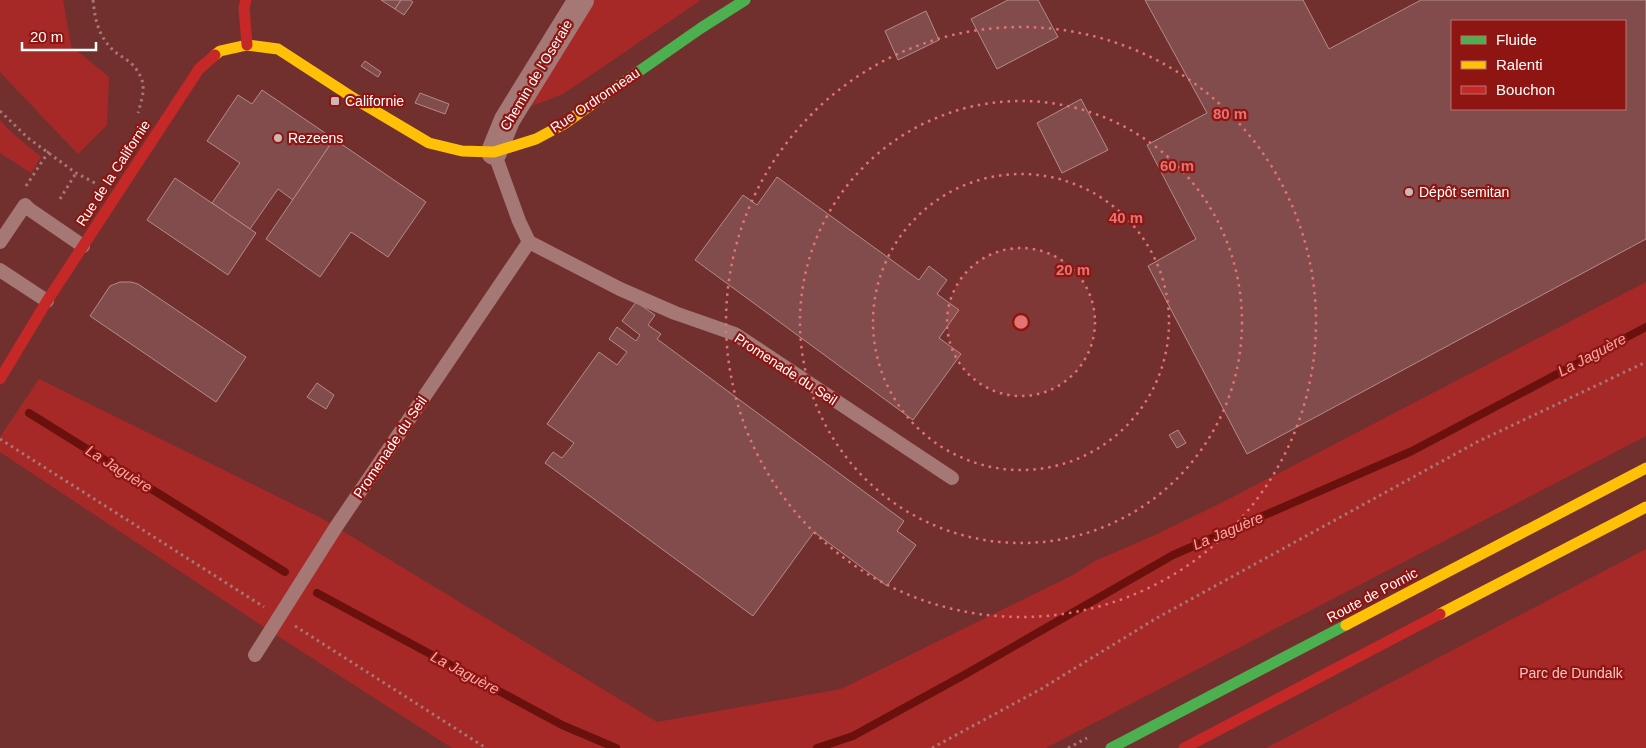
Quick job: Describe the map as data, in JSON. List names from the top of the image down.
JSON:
{
  "streets": {
    "main road": ["Rue Ordronneau", "Rue de la Californie", "Route de Pornic"],
    "street": ["Chemin de l'Oseraie"],
    "lane": ["Promenade du Seil"]
  },
  "crossings": [
    ["Chemin de l'Oseraie", "Rue Ordronneau"],
    ["Rue Ordronneau", "Rue de la Californie"]
  ],
  "water": ["La Jaguère"],
  "parks": ["Parc de Dundalk"],
  "places": {
    "transit": ["Californie"],
    "other": ["Rezeens", "Dépôt semitan"]
  },
  "legend": ["Fluide", "Ralenti", "Bouchon"],
  "scale_bar": "20 m",
  "rings": [
    "80 m",
    "60 m",
    "40 m",
    "20 m"
  ]
}
